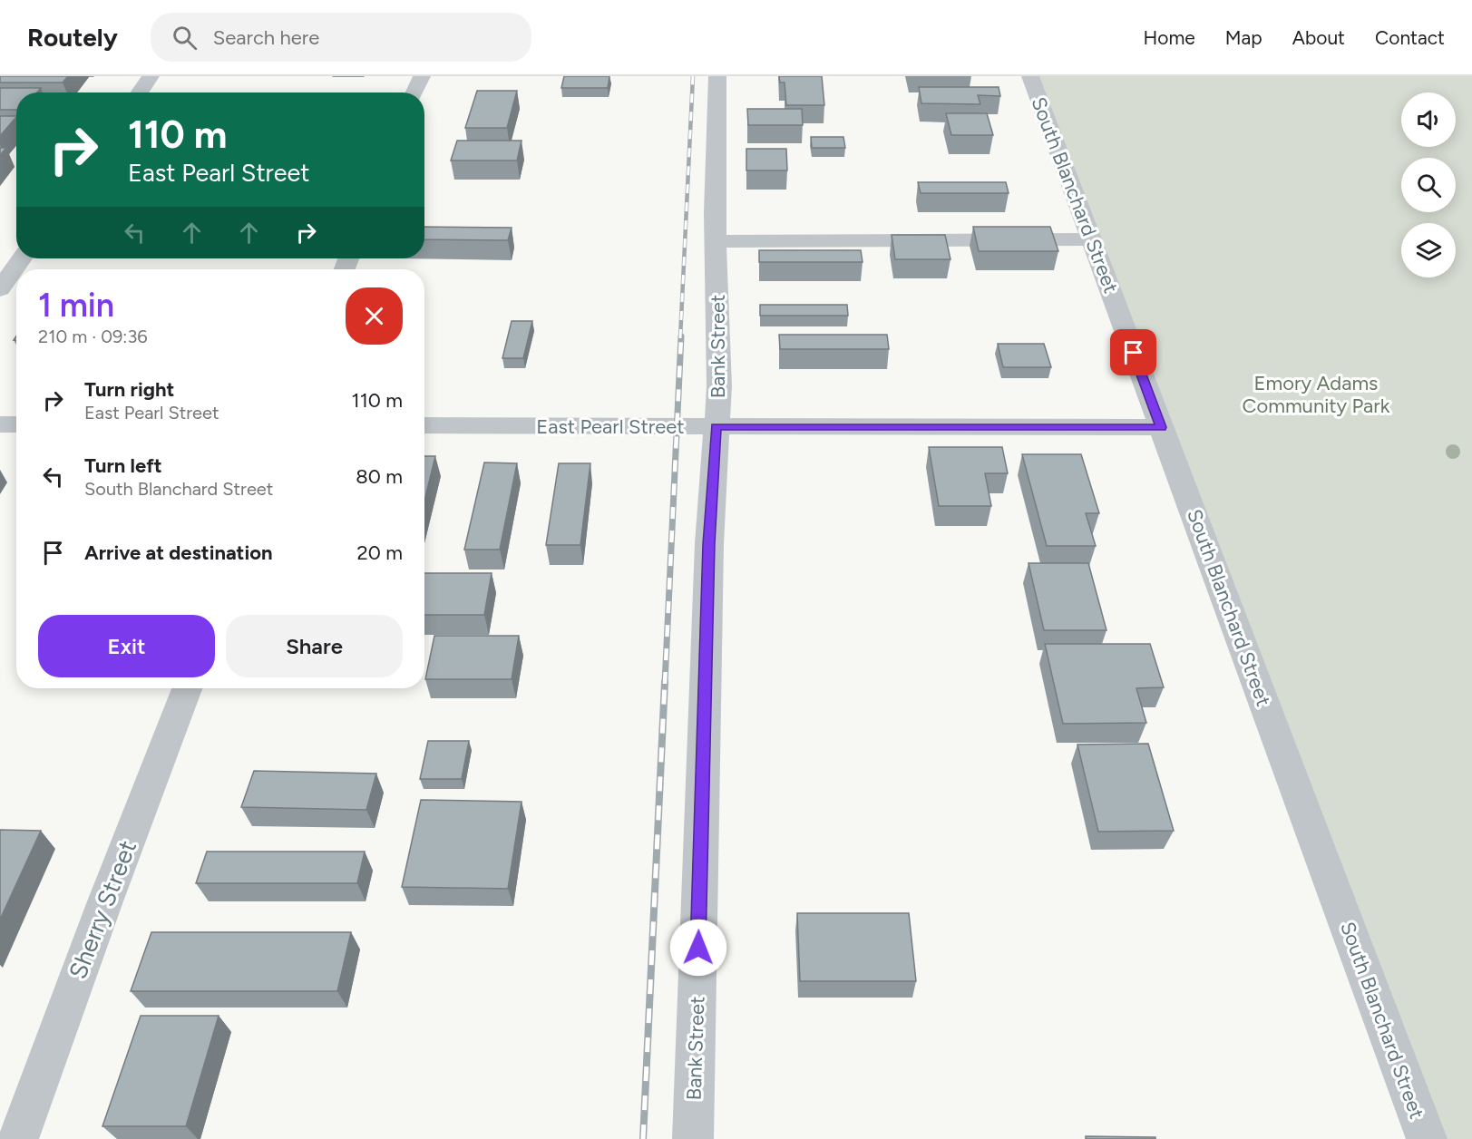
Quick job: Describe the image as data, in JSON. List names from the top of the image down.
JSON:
{
  "streets": {
    "street": [
      "South Blanchard Street",
      "Bank Street",
      "East Pearl Street",
      "Sherry Street"
    ]
  },
  "crossings": [
    ["South Blanchard Street", "East Pearl Street"],
    ["Bank Street", "East Pearl Street"]
  ],
  "parks": ["Emory Adams Community Park"],
  "page": {
    "header": "Routely",
    "search": "Search here",
    "nav": [
      "Home",
      "Map",
      "About",
      "Contact"
    ],
    "turn": ["110 m", "East Pearl Street"],
    "heading": ["1 min", "210 m · 09:36"],
    "list": [
      {
        "name": "Turn right",
        "note": "East Pearl Street",
        "value": "110 m"
      },
      {
        "name": "Turn left",
        "note": "South Blanchard Street",
        "value": "80 m"
      },
      {
        "name": "Arrive at destination",
        "value": "20 m"
      }
    ],
    "buttons": ["Exit", "Share"]
  }
}
